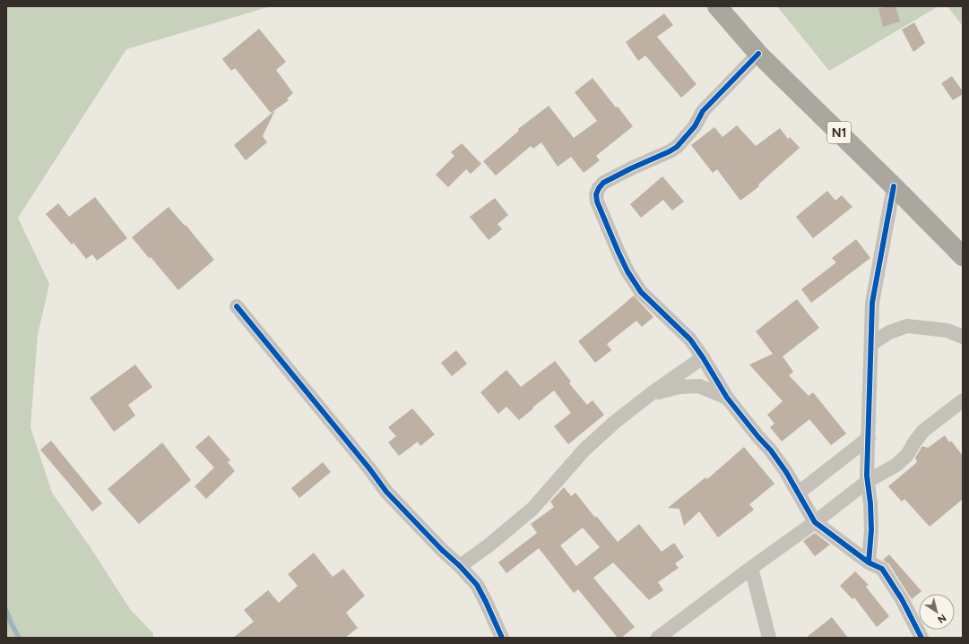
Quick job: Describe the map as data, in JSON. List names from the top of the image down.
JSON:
{
  "streets": {
    "highway": ["N1"]
  },
  "north": "bottom right"
}
